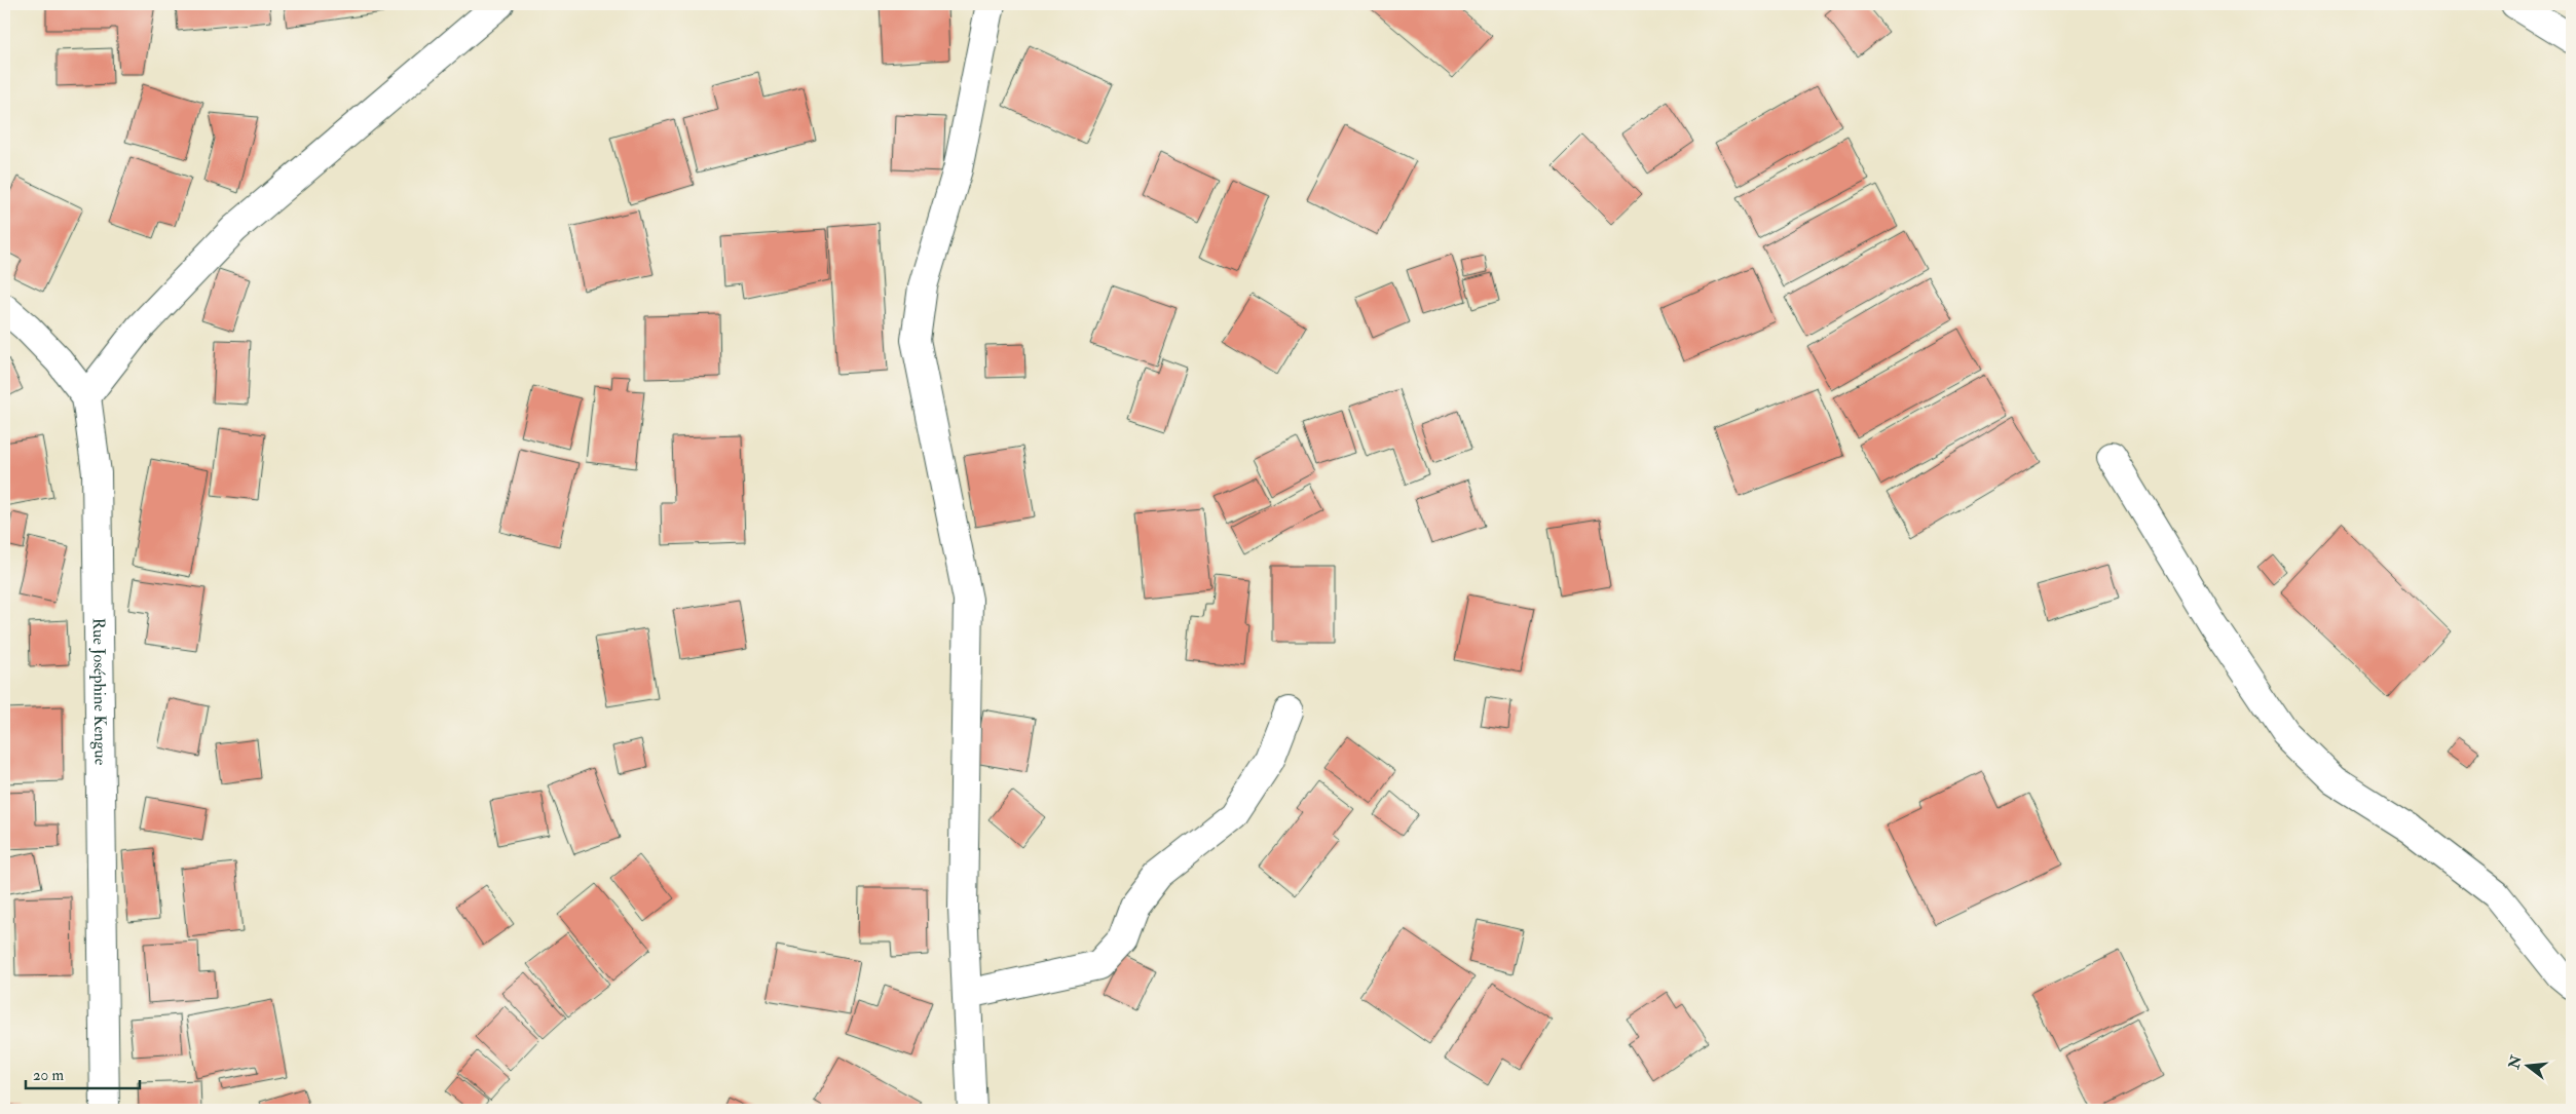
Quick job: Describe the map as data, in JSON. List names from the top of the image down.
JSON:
{
  "streets": {
    "street": ["Rue Joséphine Kengue"]
  },
  "scale_bar": "20 m",
  "north": "left"
}
